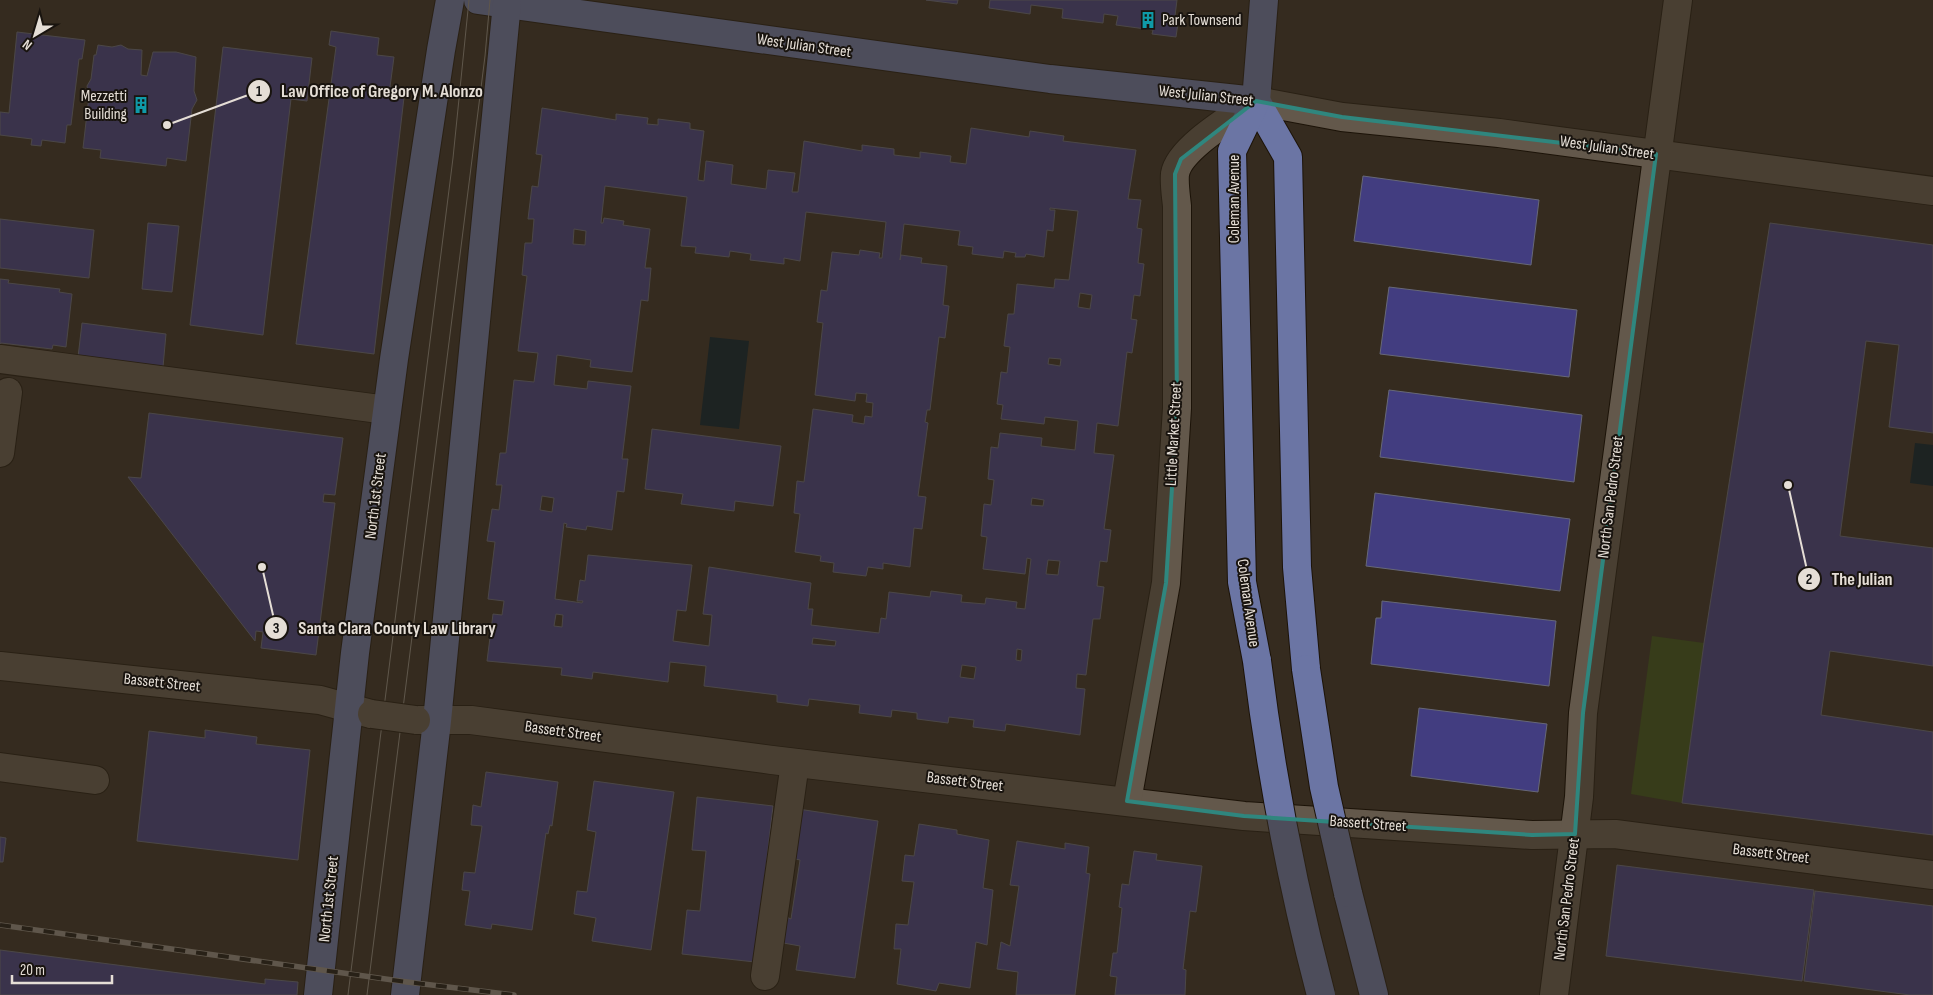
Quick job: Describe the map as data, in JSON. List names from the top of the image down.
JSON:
{
  "streets": {
    "main road": ["West Julian Street", "Coleman Avenue", "North 1st Street"],
    "street": ["Little Market Street", "North San Pedro Street", "Bassett Street"]
  },
  "crossings": [
    ["West Julian Street", "Coleman Avenue"],
    ["West Julian Street", "Little Market Street"],
    ["West Julian Street", "North San Pedro Street"],
    ["Coleman Avenue", "Little Market Street"],
    ["Little Market Street", "Bassett Street"],
    ["North 1st Street", "Bassett Street"],
    ["North San Pedro Street", "Bassett Street"]
  ],
  "places": {
    "building": ["Park Townsend", "Mezzetti Building"],
    "other": ["Law Office of Gregory M. Alonzo", "The Julian", "Santa Clara County Law Library"]
  },
  "scale_bar": "20 m",
  "north": "bottom left"
}
